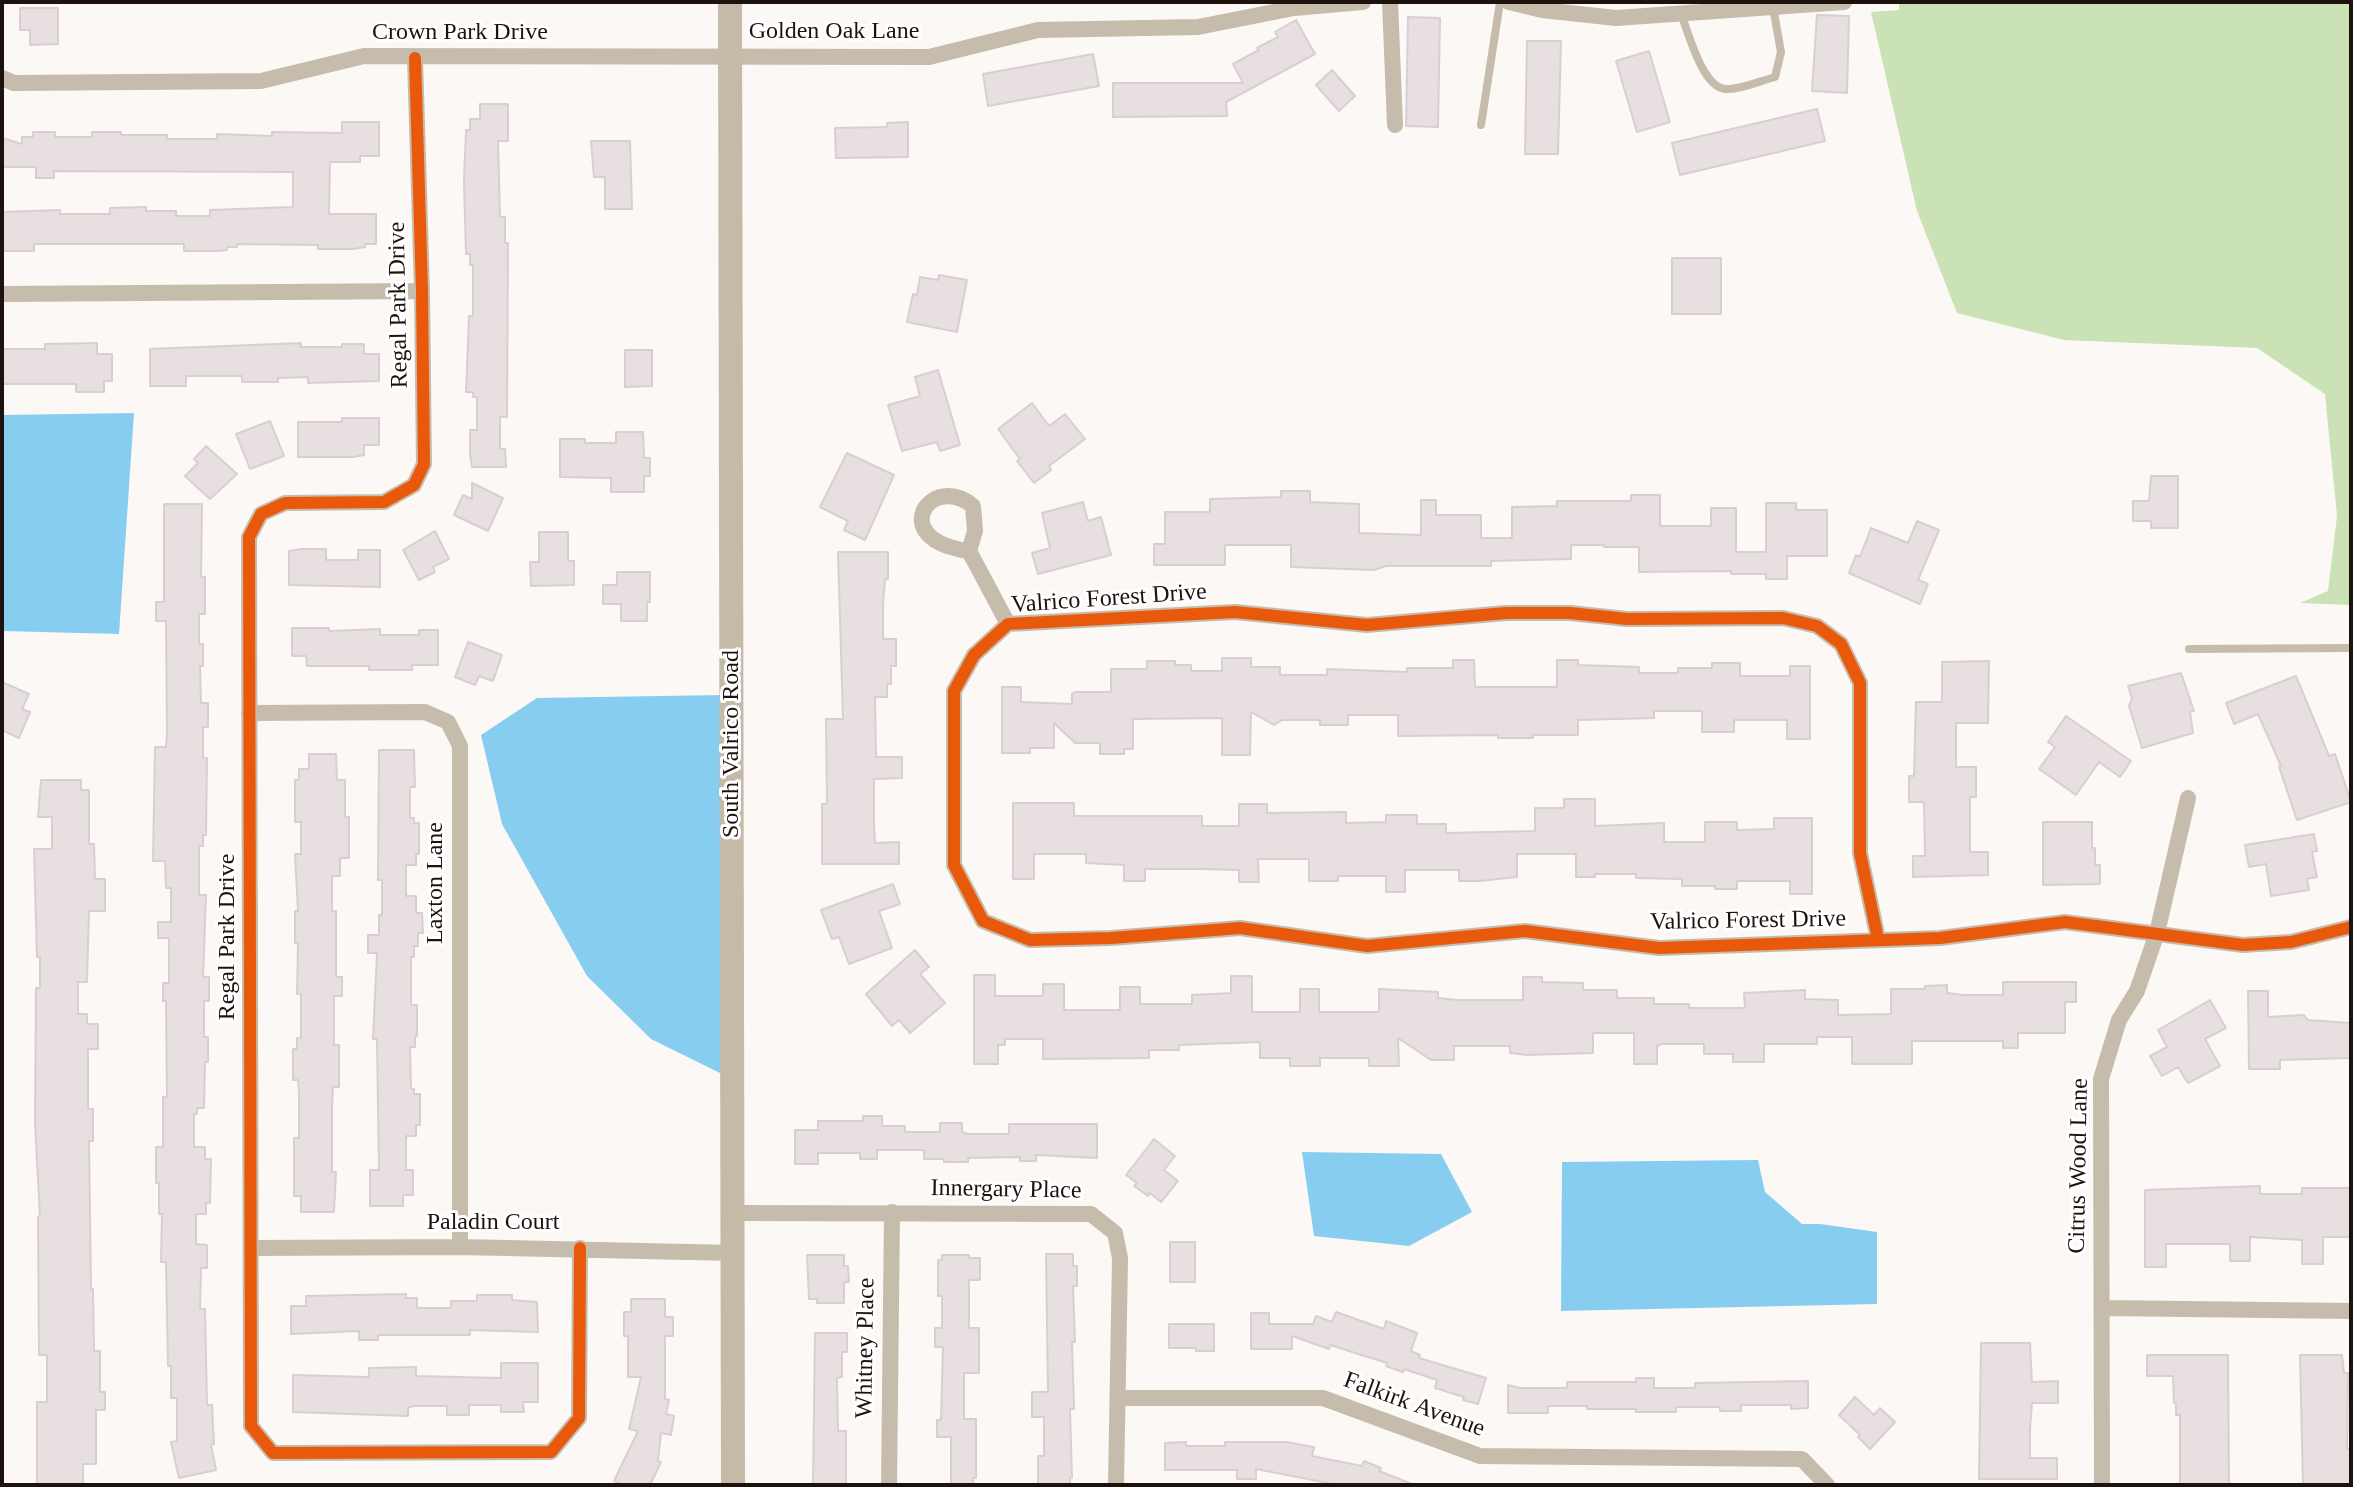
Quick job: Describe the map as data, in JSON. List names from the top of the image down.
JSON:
{
  "streets": {
    "street": [
      "Golden Oak Lane",
      "Crown Park Drive",
      "Regal Park Drive",
      "Valrico Forest Drive",
      "South Valrico Road",
      "Laxton Lane",
      "Citrus Wood Lane",
      "Innergary Place",
      "Paladin Court",
      "Whitney Place",
      "Falkirk Avenue"
    ]
  },
  "crossings": [
    ["Golden Oak Lane", "Crown Park Drive"],
    ["Golden Oak Lane", "South Valrico Road"],
    ["Crown Park Drive", "Regal Park Drive"],
    ["Crown Park Drive", "South Valrico Road"],
    ["Regal Park Drive", "Laxton Lane"],
    ["Regal Park Drive", "Paladin Court"],
    ["Valrico Forest Drive", "Citrus Wood Lane"],
    ["South Valrico Road", "Innergary Place"],
    ["South Valrico Road", "Paladin Court"],
    ["Laxton Lane", "Paladin Court"],
    ["Innergary Place", "Whitney Place"],
    ["Innergary Place", "Falkirk Avenue"]
  ]
}
